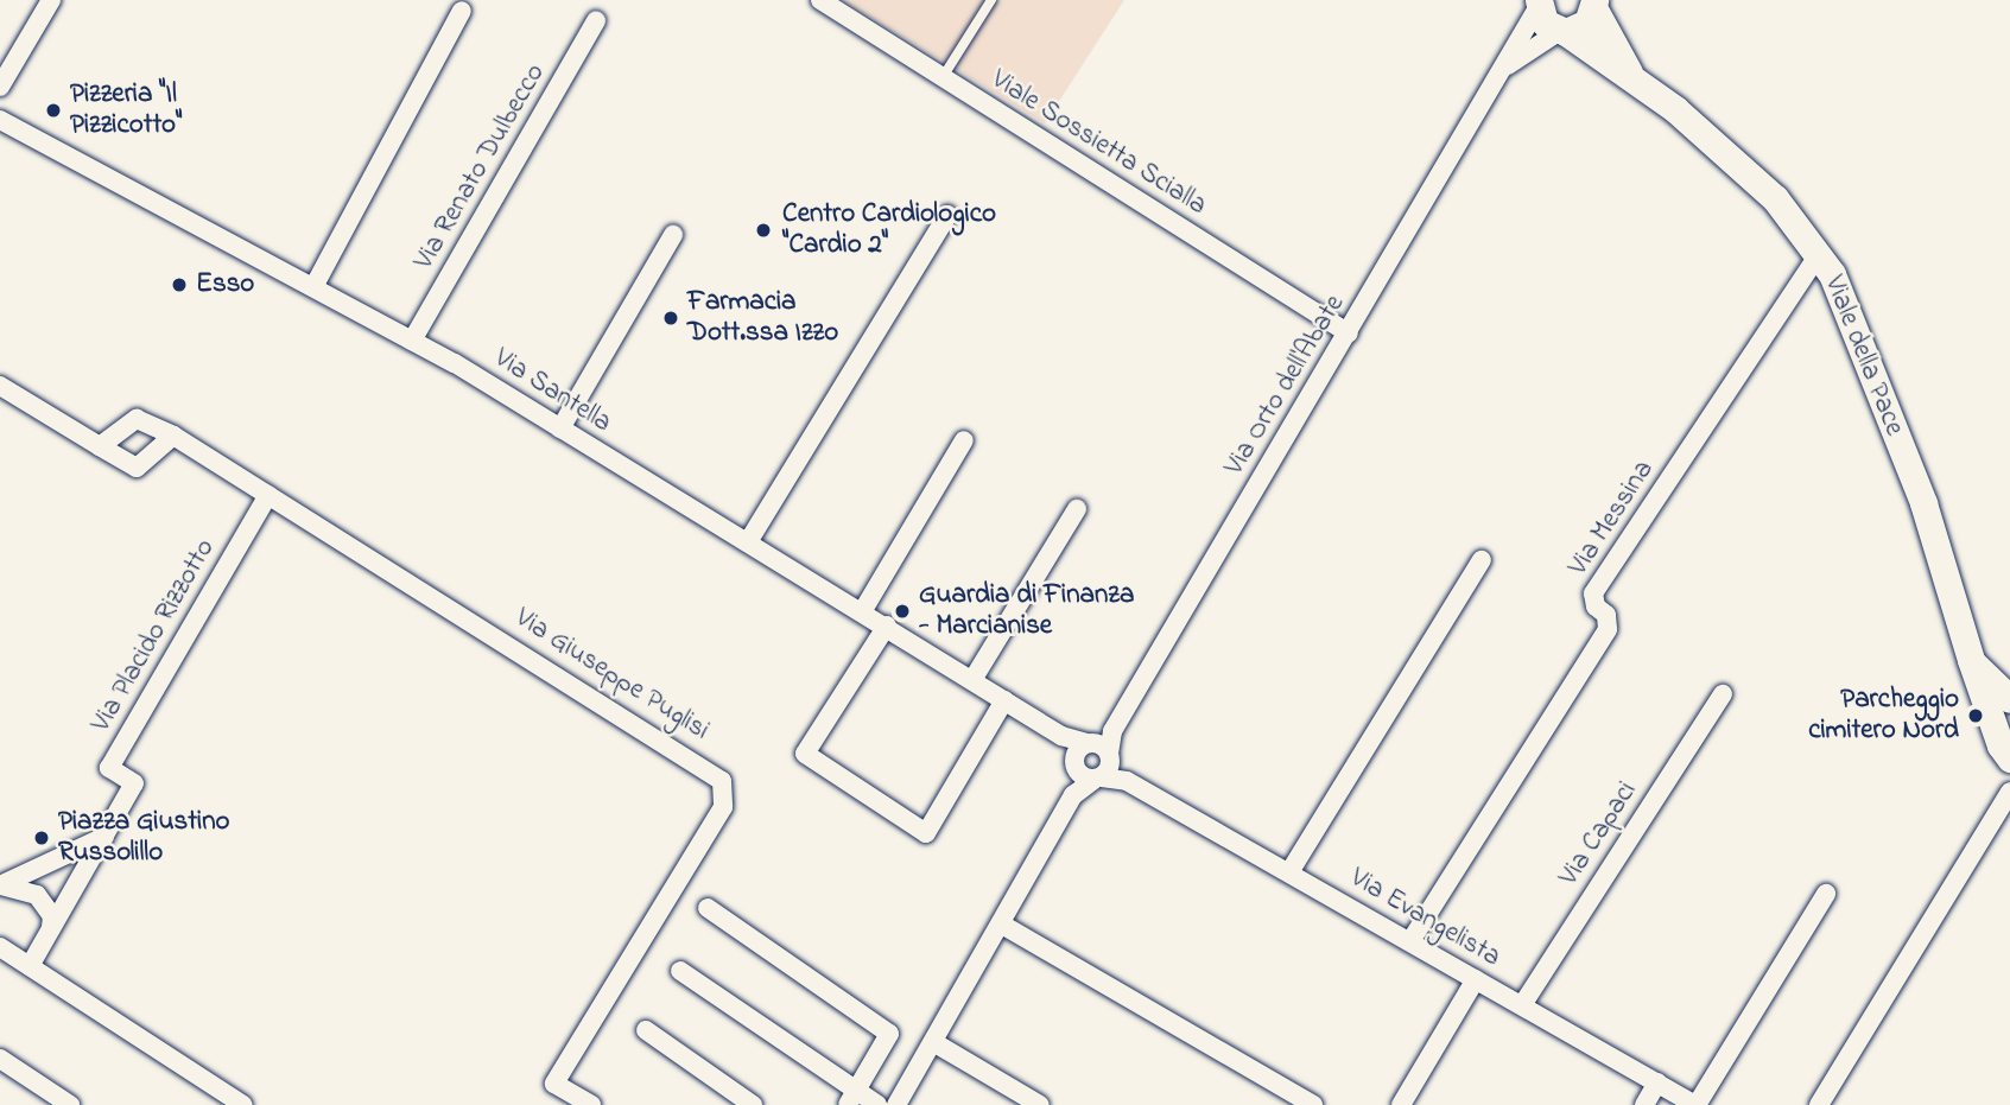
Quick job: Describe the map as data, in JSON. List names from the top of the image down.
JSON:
{
  "streets": {
    "street": [
      "Viale Sossietta Scialla",
      "Via Renato Dulbecco",
      "Viale della Pace",
      "Via Orto dell'Abate",
      "Via Santella",
      "Via Messina",
      "Via Placido Rizzotto",
      "Via Giuseppe Puglisi",
      "Via Capaci",
      "Via Evangelista"
    ]
  },
  "crossings": [
    ["Viale Sossietta Scialla", "Via Orto dell'Abate"],
    ["Via Renato Dulbecco", "Via Santella"],
    ["Viale della Pace", "Via Orto dell'Abate"],
    ["Viale della Pace", "Via Messina"],
    ["Via Orto dell'Abate", "Via Santella"],
    ["Via Orto dell'Abate", "Via Evangelista"],
    ["Via Santella", "Via Evangelista"],
    ["Via Messina", "Via Evangelista"],
    ["Via Placido Rizzotto", "Via Giuseppe Puglisi"],
    ["Via Capaci", "Via Evangelista"]
  ],
  "places": [
    "Pizzeria \"Il Pizzicotto\"",
    "Centro Cardiologico \"Cardio 2\"",
    "Esso",
    "Farmacia Dott.ssa Izzo",
    "Guardia di Finanza - Marcianise",
    "Parcheggio cimitero Nord",
    "Piazza Giustino Russolillo"
  ]
}
